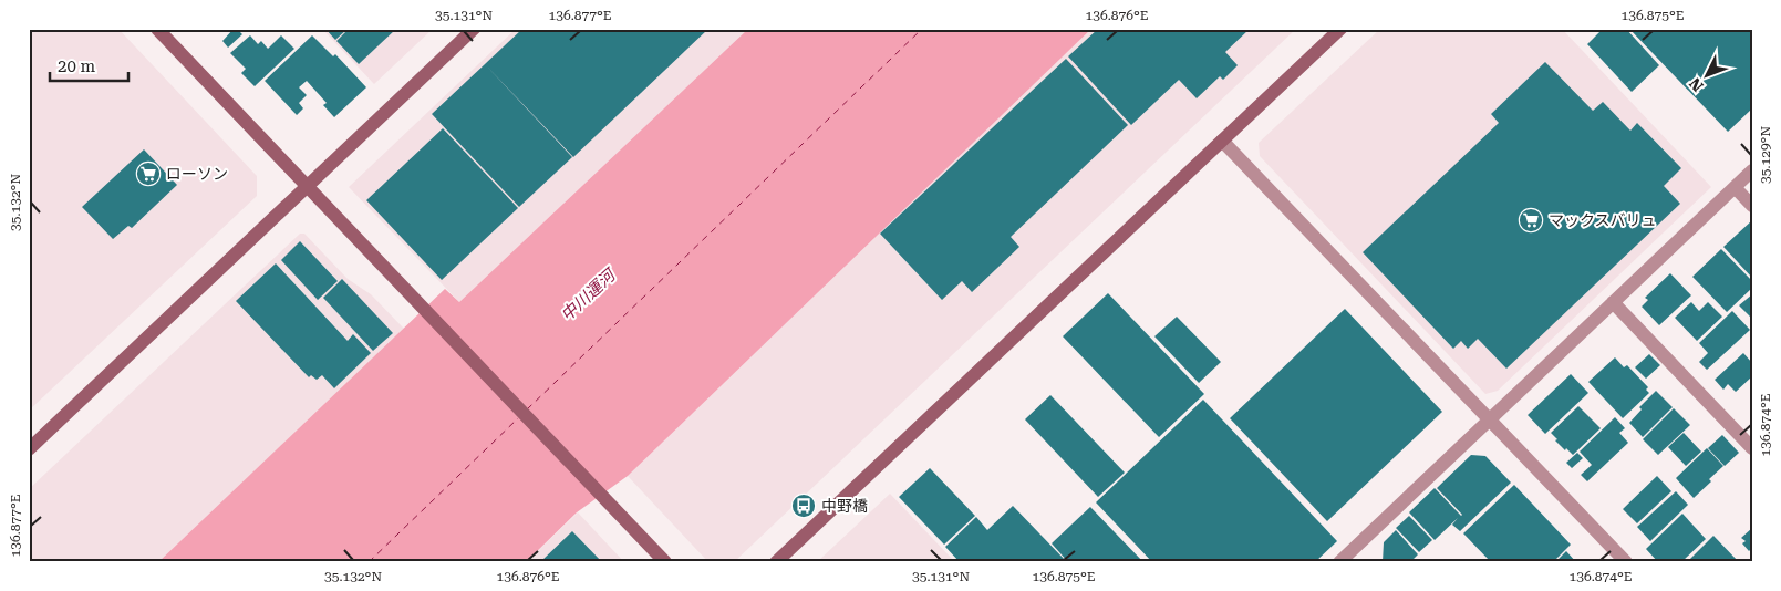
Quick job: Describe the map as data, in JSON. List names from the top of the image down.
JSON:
{
  "water": ["中川運河"],
  "places": {
    "supermarket": ["ローソン", "マックスバリュ"],
    "bus stop": ["中野橋"]
  },
  "scale_bar": "20 m",
  "north": "bottom left",
  "coordinates": [
    "35.131°N",
    "136.877°E",
    "136.876°E",
    "136.875°E",
    "35.129°N",
    "35.132°N",
    "136.874°E"
  ]
}
